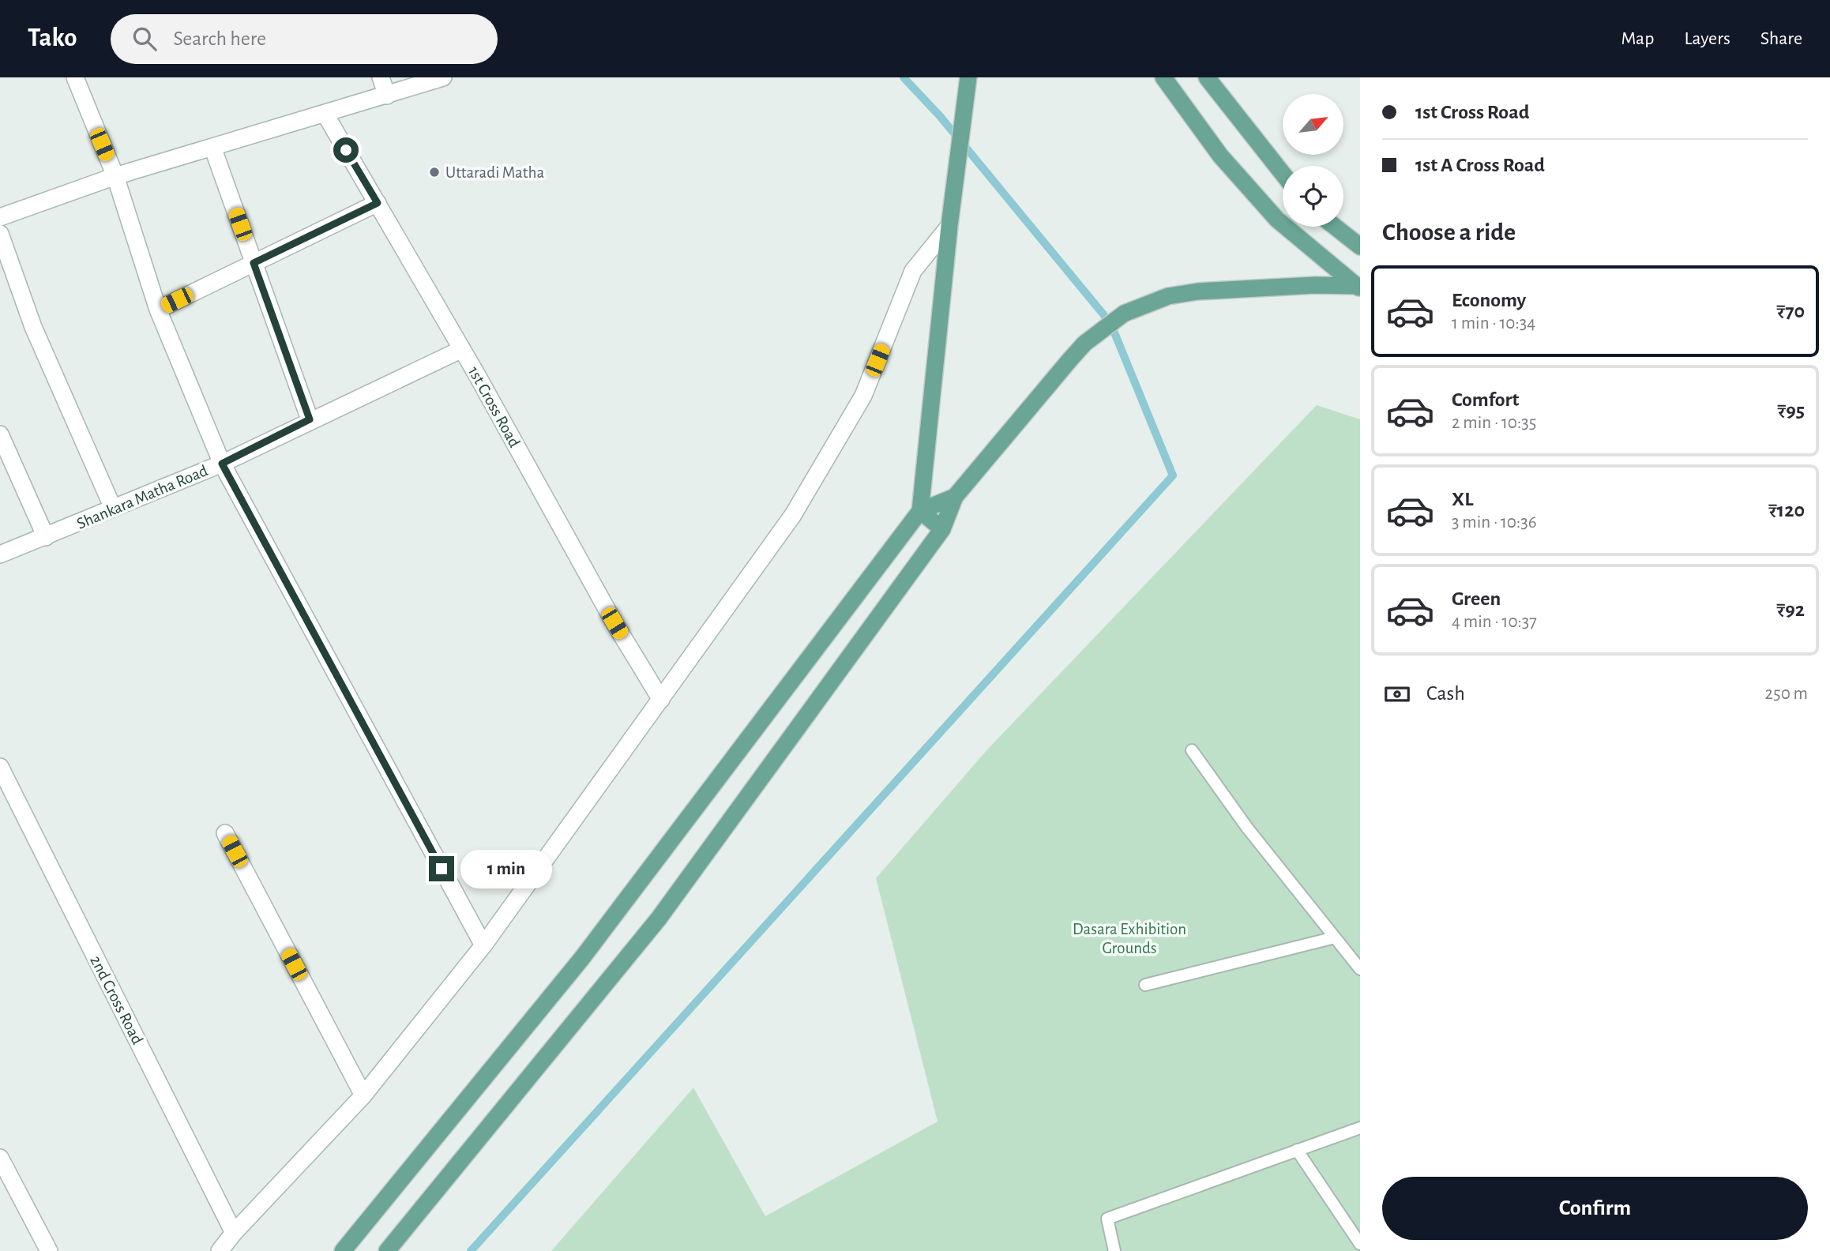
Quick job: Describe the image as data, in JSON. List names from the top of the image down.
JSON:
{
  "streets": {
    "street": ["1st Cross Road", "Shankara Matha Road", "2nd Cross Road"]
  },
  "crossings": [
    ["1st Cross Road", "Shankara Matha Road"]
  ],
  "parks": ["Dasara Exhibition Grounds"],
  "places": ["Uttaradi Matha"],
  "north": "top right",
  "page": {
    "header": "Tako",
    "search": "Search here",
    "nav": ["Map", "Layers", "Share"],
    "banner": ["1st Cross Road", "1st A Cross Road"],
    "heading": "Choose a ride",
    "list": [
      {
        "name": "Economy",
        "note": "1 min · 10:34",
        "value": "₹70"
      },
      {
        "name": "Comfort",
        "note": "2 min · 10:35",
        "value": "₹95"
      },
      {
        "name": "XL",
        "note": "3 min · 10:36",
        "value": "₹120"
      },
      {
        "name": "Green",
        "note": "4 min · 10:37",
        "value": "₹92"
      }
    ],
    "pay": ["Cash", "250 m"],
    "bubble": "1 min",
    "buttons": "Confirm"
  }
}
